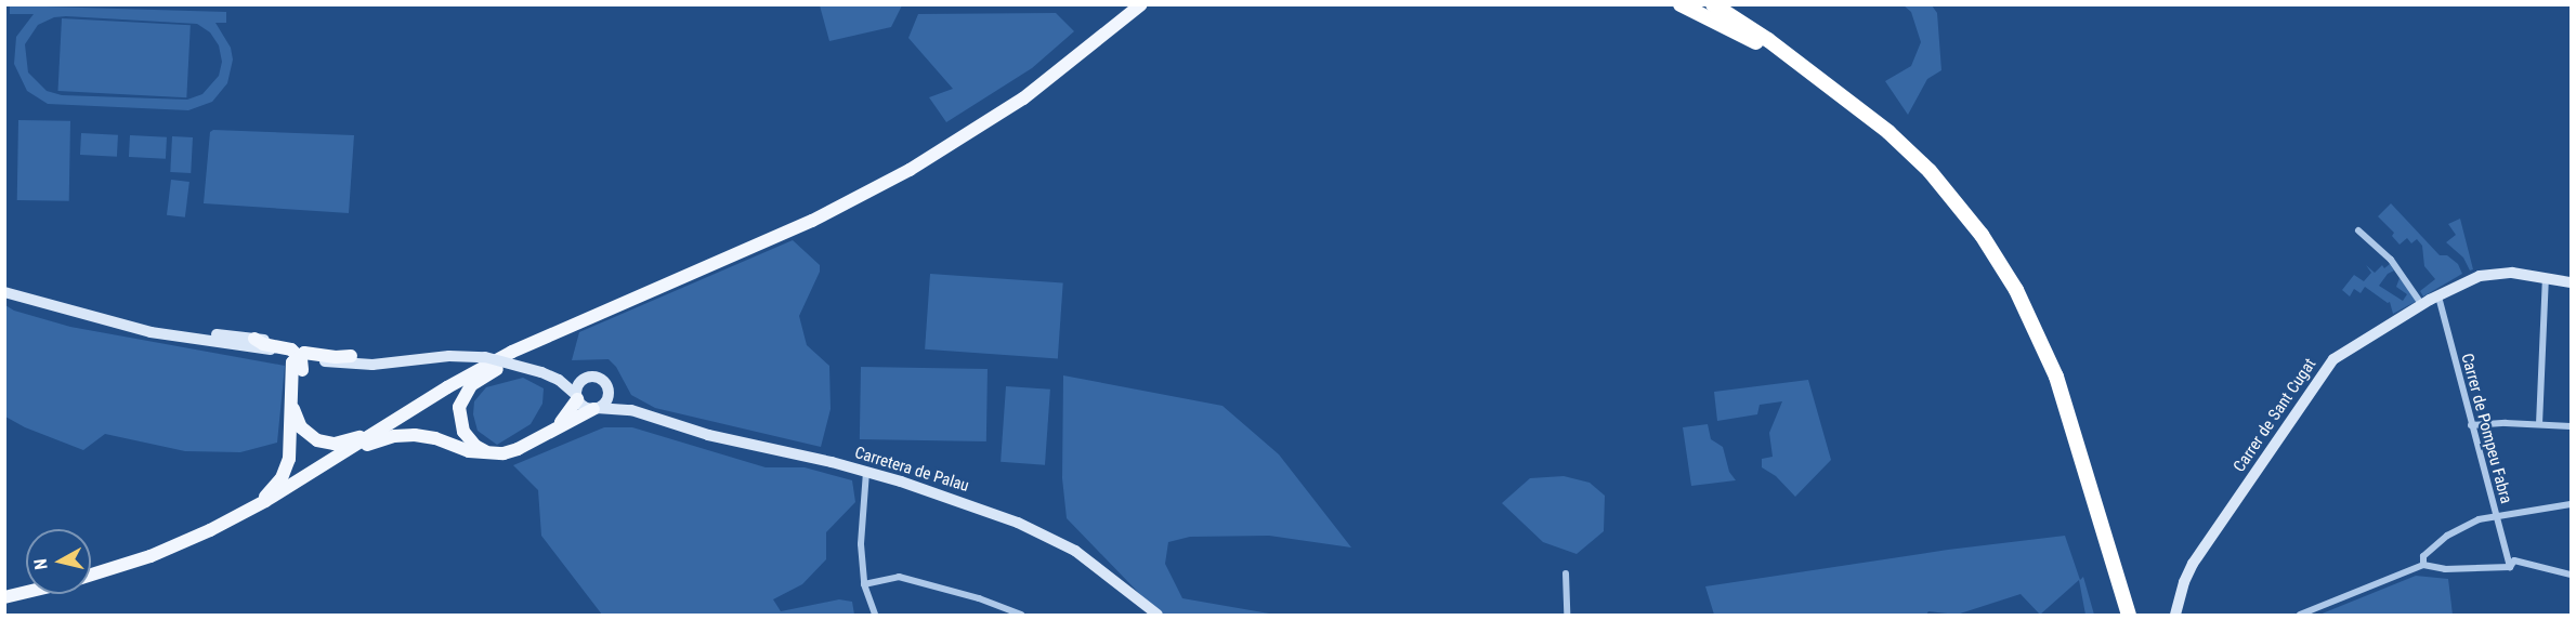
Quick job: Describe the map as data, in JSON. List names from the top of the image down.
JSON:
{
  "streets": {
    "street": ["Carrer de Sant Cugat", "Carrer de Pompeu Fabra", "Carretera de Palau"]
  },
  "crossings": [
    ["Carrer de Sant Cugat", "Carrer de Pompeu Fabra"]
  ],
  "north": "left"
}
